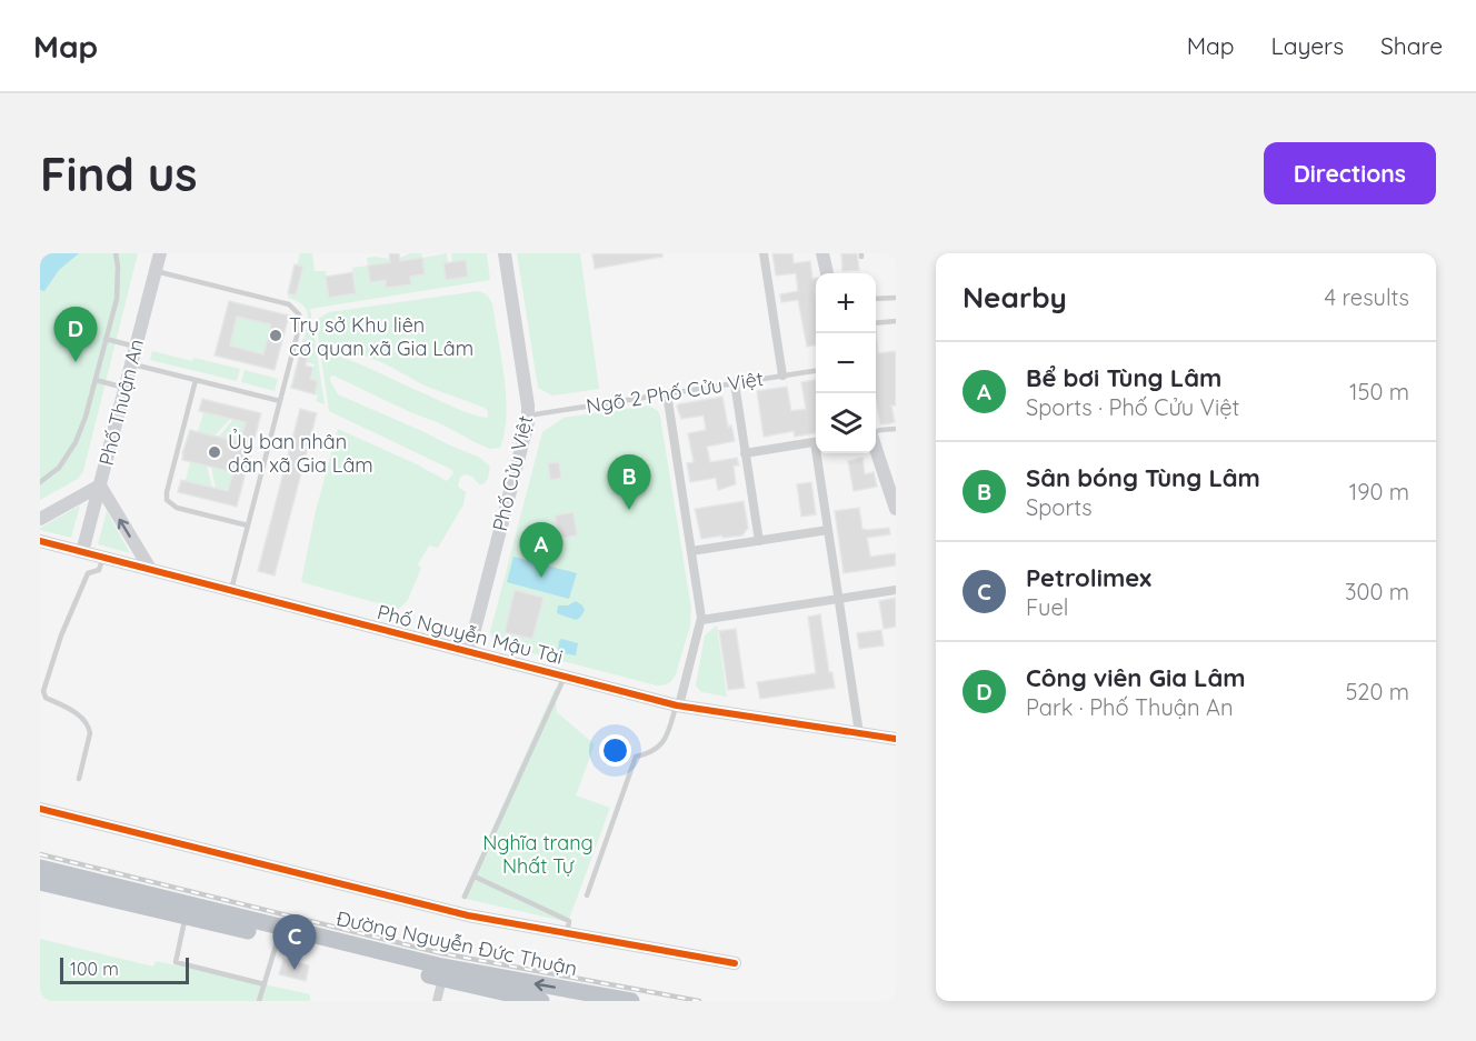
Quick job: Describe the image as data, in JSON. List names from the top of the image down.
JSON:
{
  "streets": {
    "highway": ["Đường Nguyễn Đức Thuận"],
    "street": ["Phố Thuận An", "Phố Cửu Việt", "Phố Nguyễn Mậu Tài"],
    "lane": ["Ngõ 2 Phố Cửu Việt"]
  },
  "crossings": [
    ["Ngõ 2 Phố Cửu Việt", "Phố Cửu Việt"],
    ["Phố Thuận An", "Phố Nguyễn Mậu Tài"],
    ["Phố Cửu Việt", "Phố Nguyễn Mậu Tài"]
  ],
  "parks": ["Nghĩa trang Nhất Tự"],
  "places": ["Trụ sở Khu liên cơ quan xã Gia Lâm", "Ủy ban nhân dân xã Gia Lâm"],
  "scale_bar": "100 m",
  "page": {
    "header": "Map",
    "nav": ["Map", "Layers", "Share"],
    "buttons": "Directions",
    "title": "Find us",
    "heading": ["Nearby", "4 results"],
    "map_buttons": ["+", "−"],
    "pins": [
      "D",
      "B",
      "A",
      "C"
    ],
    "list": [
      {
        "mark": "A",
        "name": "Bể bơi Tùng Lâm",
        "note": "Sports · Phố Cửu Việt",
        "value": "150 m"
      },
      {
        "mark": "B",
        "name": "Sân bóng Tùng Lâm",
        "note": "Sports",
        "value": "190 m"
      },
      {
        "mark": "C",
        "name": "Petrolimex",
        "note": "Fuel",
        "value": "300 m"
      },
      {
        "mark": "D",
        "name": "Công viên Gia Lâm",
        "note": "Park · Phố Thuận An",
        "value": "520 m"
      }
    ],
    "scale": "100 m"
  }
}
